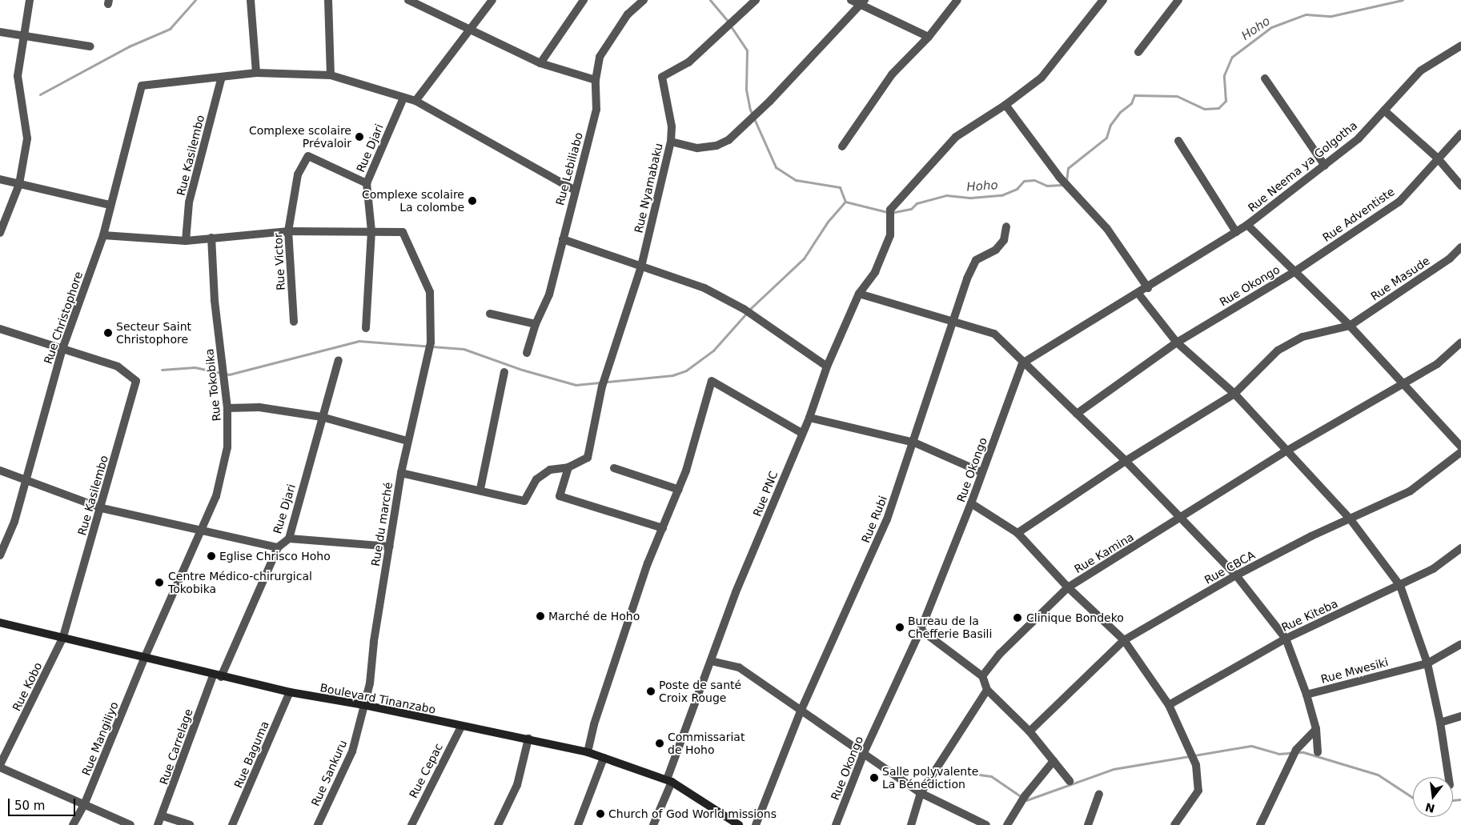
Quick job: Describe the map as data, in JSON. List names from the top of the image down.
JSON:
{
  "streets": {
    "street": [
      "Rue Djari",
      "Rue Kasilembo",
      "Rue Neema ya Golgotha",
      "Rue Lebiliabo",
      "Rue Nyamabaku",
      "Rue Adventiste",
      "Rue Victor",
      "Rue Masude",
      "Rue Okongo",
      "Rue Christophore",
      "Rue Tokobika",
      "Rue PNC",
      "Rue Rubi",
      "Rue du marché",
      "Rue Kamina",
      "Rue CBCA",
      "Rue Kiteba",
      "Rue Mwesiki",
      "Rue Kobo",
      "Boulevard Tinanzabo",
      "Rue Mangiliyo",
      "Rue Carrelage",
      "Rue Baguma",
      "Rue Cepac",
      "Rue Sankuru"
    ]
  },
  "crossings": [
    ["Rue Djari", "Rue Victor"],
    ["Rue Djari", "Rue du marché"],
    ["Rue Djari", "Boulevard Tinanzabo"],
    ["Rue Djari", "Rue Carrelage"],
    ["Rue Kasilembo", "Rue Christophore"],
    ["Rue Kasilembo", "Rue Kobo"],
    ["Rue Kasilembo", "Boulevard Tinanzabo"],
    ["Rue Adventiste", "Rue Okongo"],
    ["Rue Tokobika", "Boulevard Tinanzabo"],
    ["Rue Tokobika", "Rue Mangiliyo"],
    ["Rue PNC", "Boulevard Tinanzabo"],
    ["Rue du marché", "Boulevard Tinanzabo"],
    ["Rue du marché", "Rue Sankuru"],
    ["Rue Kobo", "Boulevard Tinanzabo"],
    ["Boulevard Tinanzabo", "Rue Mangiliyo"],
    ["Boulevard Tinanzabo", "Rue Carrelage"],
    ["Boulevard Tinanzabo", "Rue Baguma"],
    ["Boulevard Tinanzabo", "Rue Cepac"],
    ["Boulevard Tinanzabo", "Rue Sankuru"]
  ],
  "water": ["Hoho"],
  "places": [
    "Complexe scolaire Prévaloir",
    "Complexe scolaire La colombe",
    "Secteur Saint Christophore",
    "Eglise Chrisco Hoho",
    "Centre Médico-chirurgical Tokobika",
    "Marché de Hoho",
    "Clinique Bondeko",
    "Bureau de la Chefferie Basili",
    "Poste de santé Croix Rouge",
    "Commissariat de Hoho",
    "Salle polyvalente La Bénédiction",
    "Church of God World missions"
  ],
  "scale_bar": "50 m",
  "north": "bottom"
}
